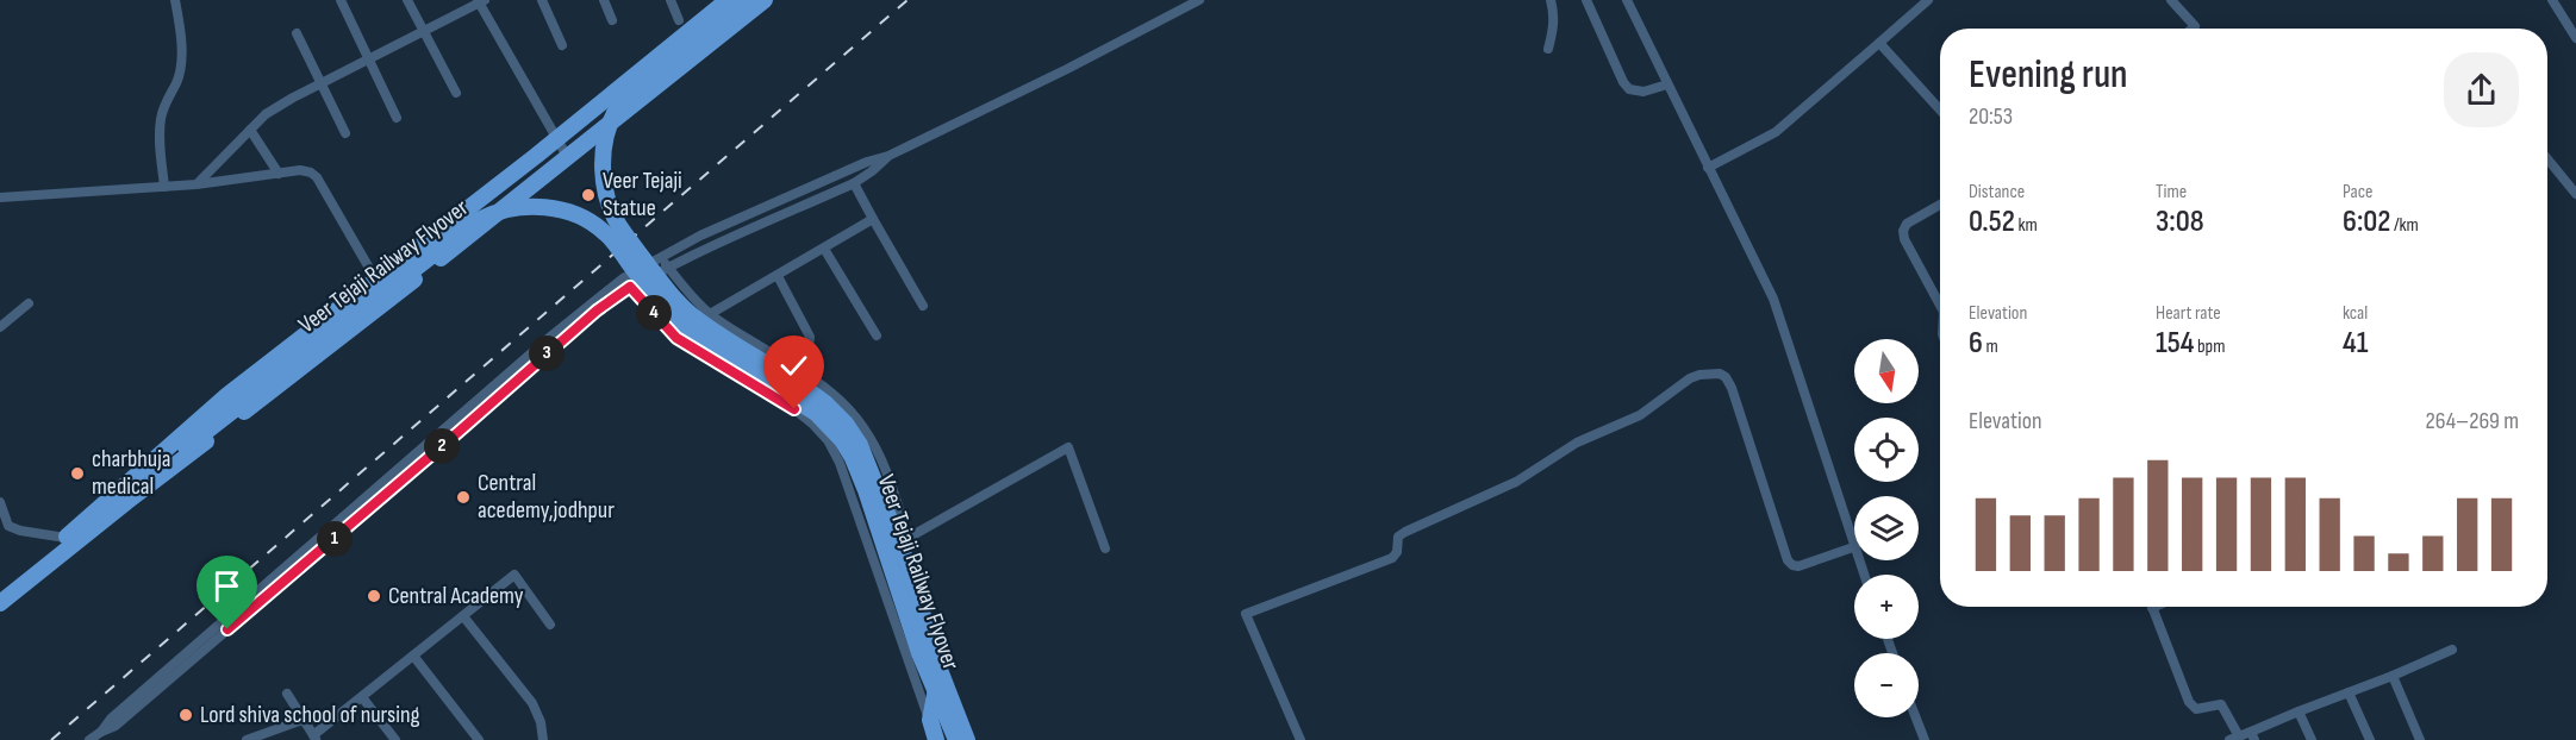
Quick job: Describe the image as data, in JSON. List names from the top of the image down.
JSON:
{
  "streets": {
    "main road": ["Veer Tejaji Railway Flyover"]
  },
  "places": [
    "Veer Tejaji Statue",
    "charbhuja medical",
    "Central acedemy,jodhpur",
    "Central Academy",
    "Lord shiva school of nursing"
  ],
  "north": "bottom",
  "page": {
    "heading": ["Evening run", "20:53"],
    "stats": [
      ["Distance", "0.52 km"],
      ["Time", "3:08"],
      ["Pace", "6:02 /km"],
      ["Elevation", "6 m"],
      ["Heart rate", "154 bpm"],
      ["kcal", "41"]
    ],
    "pins": [
      "4",
      "3",
      "2",
      "1"
    ],
    "map_buttons": ["+", "−"],
    "chart": ["Elevation", "264–269 m"]
  }
}
